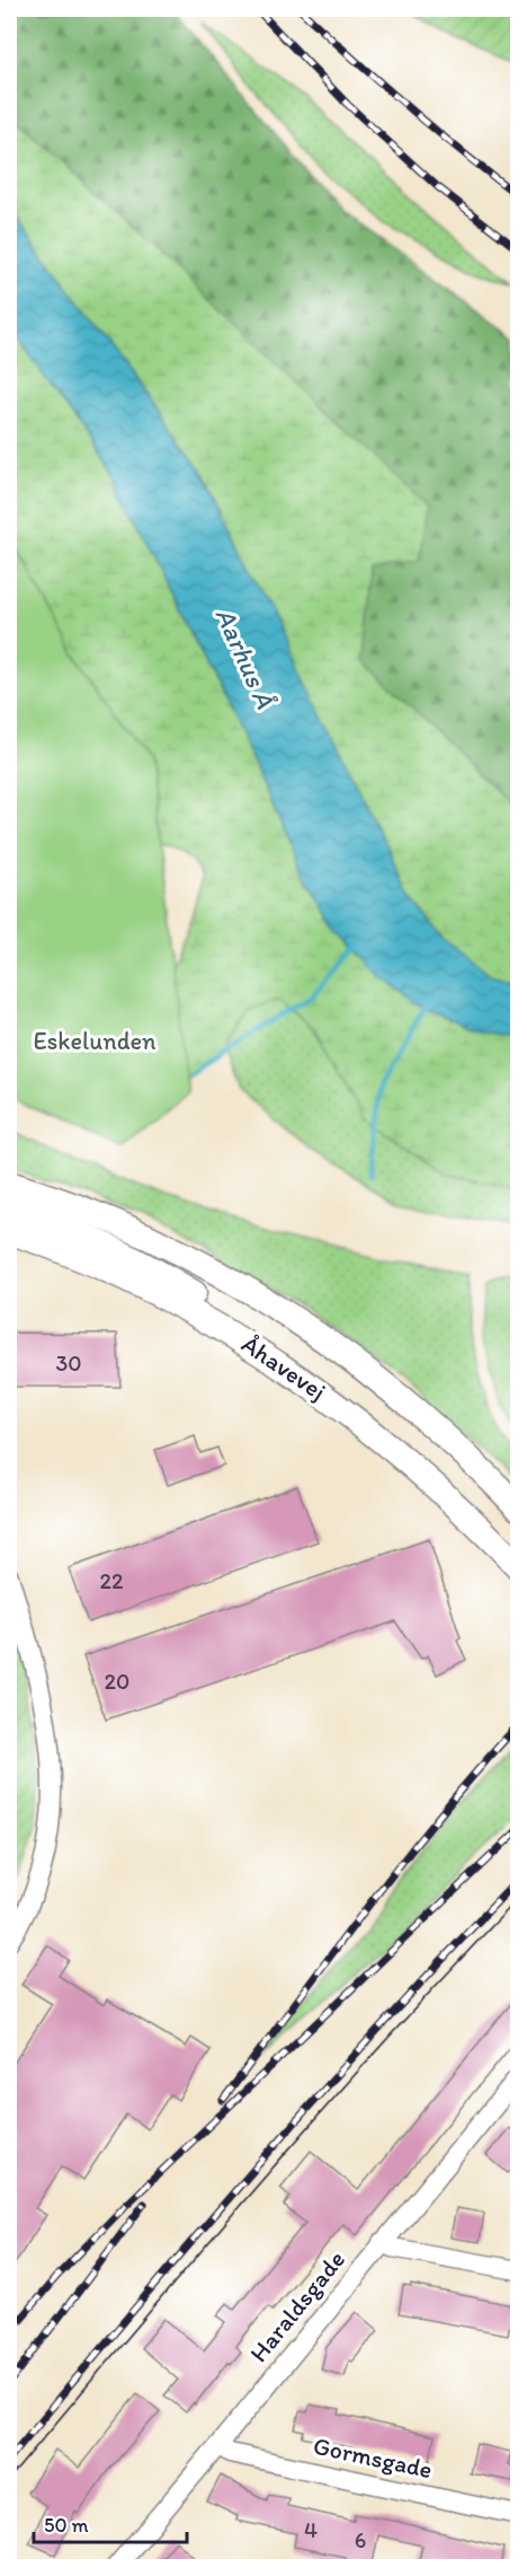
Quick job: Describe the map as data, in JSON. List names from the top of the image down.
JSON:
{
  "streets": {
    "main road": ["Åhavevej"],
    "street": ["Haraldsgade", "Gormsgade"]
  },
  "crossings": [
    ["Haraldsgade", "Gormsgade"]
  ],
  "water": ["Aarhus Å"],
  "parks": ["Eskelunden"],
  "house_numbers": [
    "30",
    "22",
    "20",
    "4",
    "6"
  ],
  "scale_bar": "50 m"
}
